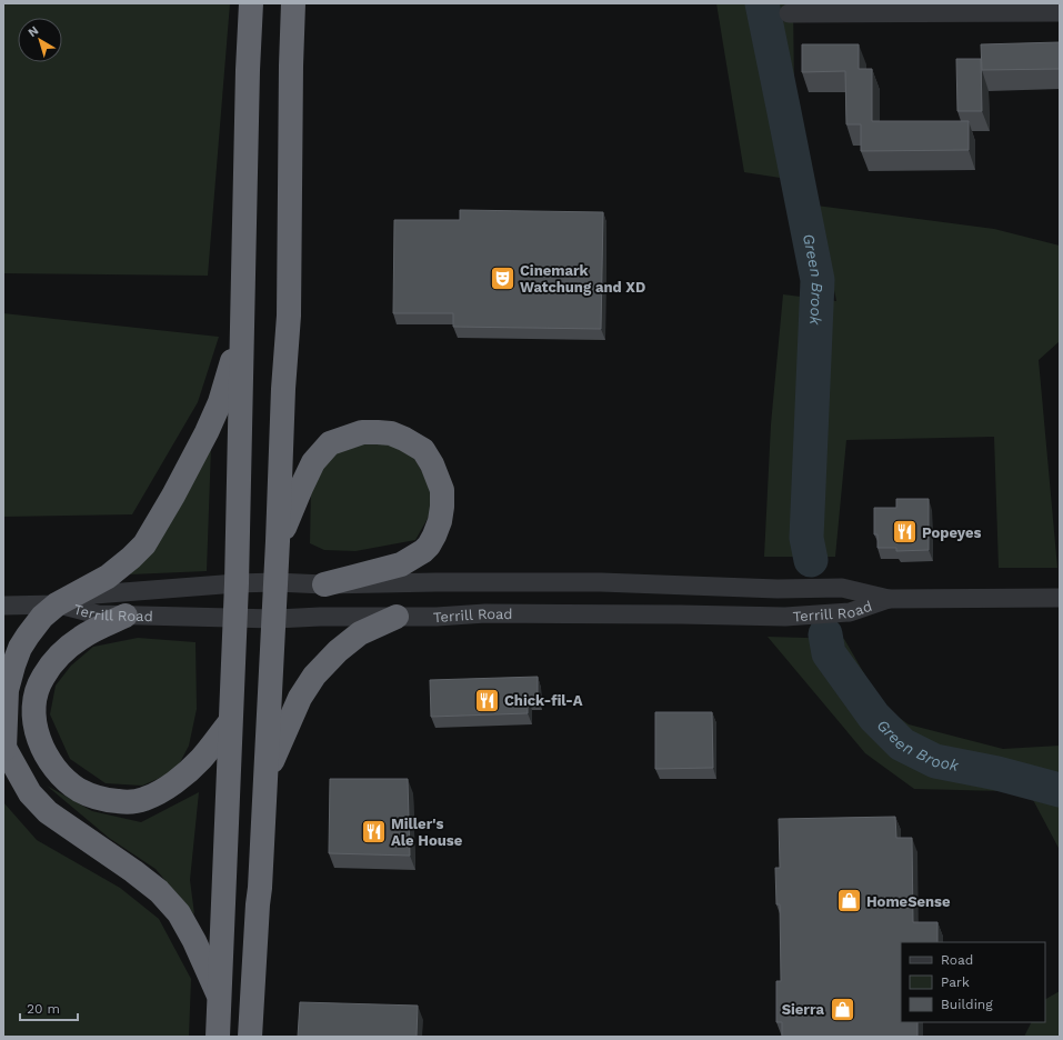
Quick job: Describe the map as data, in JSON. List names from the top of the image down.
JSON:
{
  "streets": {
    "street": ["Terrill Road"]
  },
  "water": ["Green Brook"],
  "places": {
    "theatre": ["Cinemark Watchung and XD"],
    "restaurant": ["Popeyes", "Chick-fil-A", "Miller's Ale House"],
    "shop": ["HomeSense", "Sierra"]
  },
  "legend": ["Road", "Park", "Building"],
  "scale_bar": "20 m",
  "north": "top left"
}
